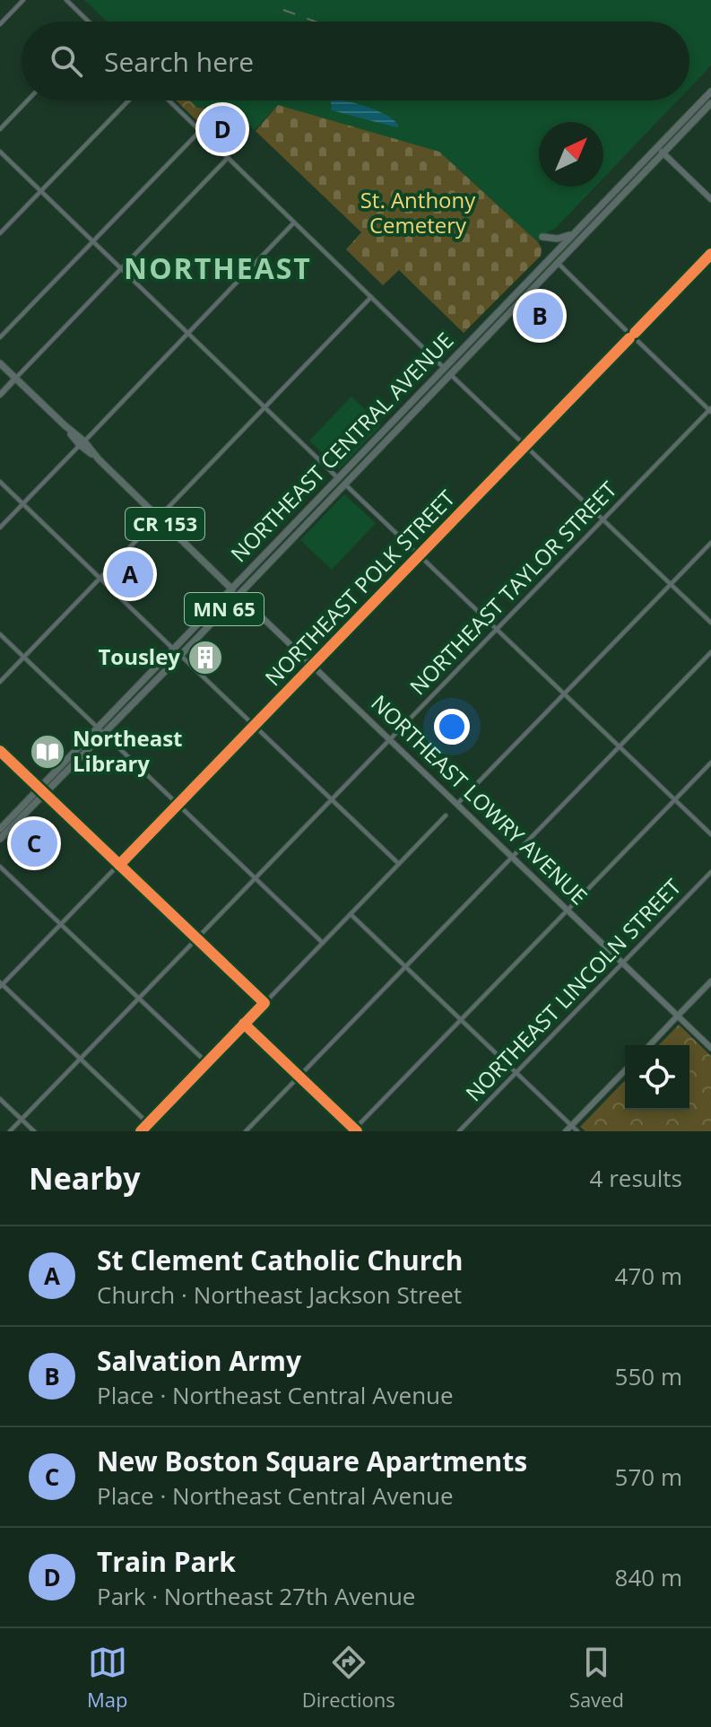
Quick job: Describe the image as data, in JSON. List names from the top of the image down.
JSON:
{
  "streets": {
    "main road": [
      "NORTHEAST CENTRAL AVENUE",
      "CR 153",
      "MN 65",
      "NORTHEAST LOWRY AVENUE"
    ],
    "street": ["NORTHEAST POLK STREET", "NORTHEAST TAYLOR STREET", "NORTHEAST LINCOLN STREET"]
  },
  "crossings": [
    ["NORTHEAST CENTRAL AVENUE", "NORTHEAST LOWRY AVENUE"],
    ["NORTHEAST POLK STREET", "NORTHEAST LOWRY AVENUE"],
    ["NORTHEAST TAYLOR STREET", "NORTHEAST LOWRY AVENUE"],
    ["NORTHEAST LOWRY AVENUE", "NORTHEAST LINCOLN STREET"]
  ],
  "districts": ["NORTHEAST"],
  "parks": ["St. Anthony Cemetery"],
  "places": {
    "building": ["Tousley"],
    "library": ["Northeast Library"]
  },
  "north": "top right",
  "page": {
    "search": "Search here",
    "pins": [
      "D",
      "B",
      "A",
      "C"
    ],
    "heading": ["Nearby", "4 results"],
    "list": [
      {
        "mark": "A",
        "name": "St Clement Catholic Church",
        "note": "Church · Northeast Jackson Street",
        "value": "470 m"
      },
      {
        "mark": "B",
        "name": "Salvation Army",
        "note": "Place · Northeast Central Avenue",
        "value": "550 m"
      },
      {
        "mark": "C",
        "name": "New Boston Square Apartments",
        "note": "Place · Northeast Central Avenue",
        "value": "570 m"
      },
      {
        "mark": "D",
        "name": "Train Park",
        "note": "Park · Northeast 27th Avenue",
        "value": "840 m"
      }
    ],
    "nav": ["Map", "Directions", "Saved"]
  }
}
